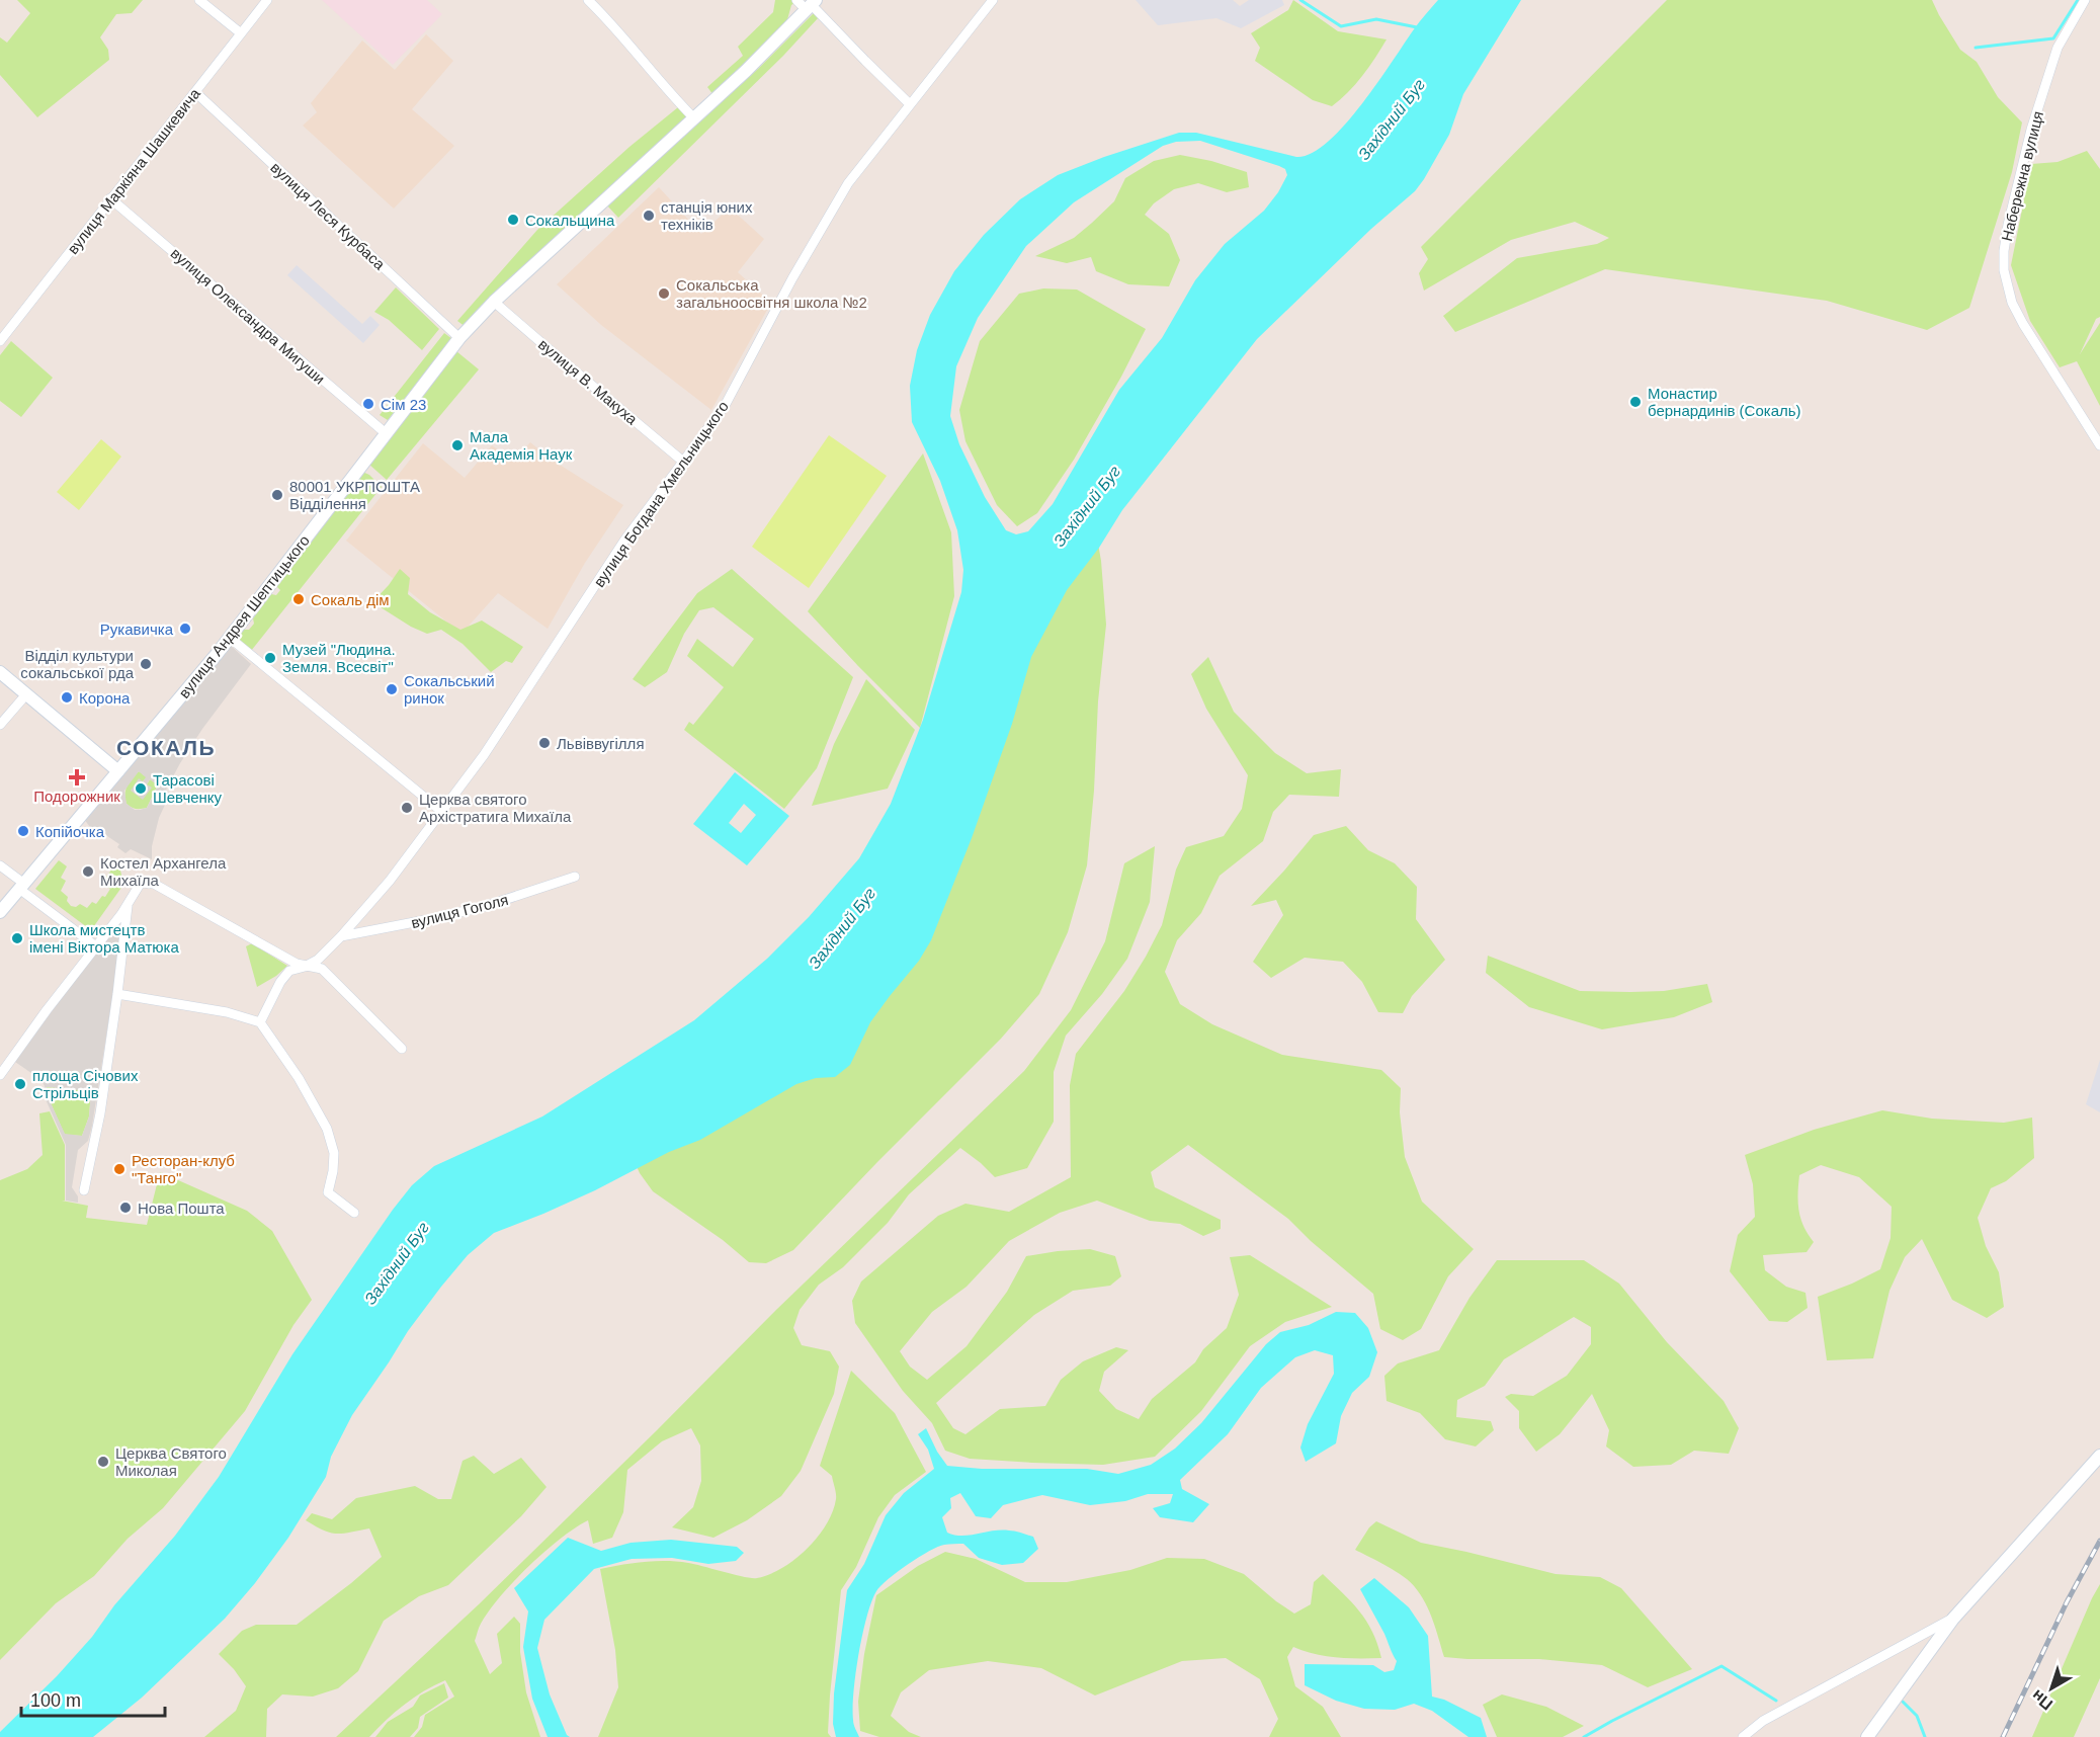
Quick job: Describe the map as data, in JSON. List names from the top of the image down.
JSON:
{
  "streets": {
    "street": [
      "вулиця Маркіяна Шашкевича",
      "Набережна вулиця",
      "вулиця Леся Курбаса",
      "вулиця Олександра Мигуши",
      "вулиця В. Макуха",
      "вулиця Богдана Хмельницького",
      "вулиця Андрея Шептицького",
      "вулиця Гоголя"
    ]
  },
  "crossings": [
    ["вулиця Маркіяна Шашкевича", "вулиця Леся Курбаса"],
    ["вулиця Маркіяна Шашкевича", "вулиця Олександра Мигуши"],
    ["вулиця Леся Курбаса", "вулиця Андрея Шептицького"],
    ["вулиця Олександра Мигуши", "вулиця Андрея Шептицького"],
    ["вулиця В. Макуха", "вулиця Богдана Хмельницького"],
    ["вулиця В. Макуха", "вулиця Андрея Шептицького"],
    ["вулиця Богдана Хмельницького", "вулиця Гоголя"]
  ],
  "districts": ["СОКАЛЬ"],
  "water": ["Західний Буг"],
  "places": {
    "other": [
      "станція юних техніків",
      "Сокальщина",
      "Сокальська загальноосвітня школа №2",
      "Монастир бернардинів (Сокаль)",
      "Сім 23",
      "Мала Академія Наук",
      "80001 УКРПОШТА Відділення",
      "Сокаль дім",
      "Рукавичка",
      "Музей \"Людина. Земля. Всесвіт\"",
      "Відділ культури сокальської рда",
      "Сокальський ринок",
      "Корона",
      "Львіввугілля",
      "Тарасові Шевченку",
      "Церква святого Архістратига Михаїла",
      "Копійочка",
      "Костел Архангела Михаїла",
      "Школа мистецтв імені Віктора Матюка",
      "площа Січових Стрільців",
      "Ресторан-клуб \"Танго\"",
      "Нова Пошта",
      "Церква Святого Миколая"
    ],
    "health": ["Подорожник"]
  },
  "scale_bar": "100 m",
  "north": "bottom left"
}
